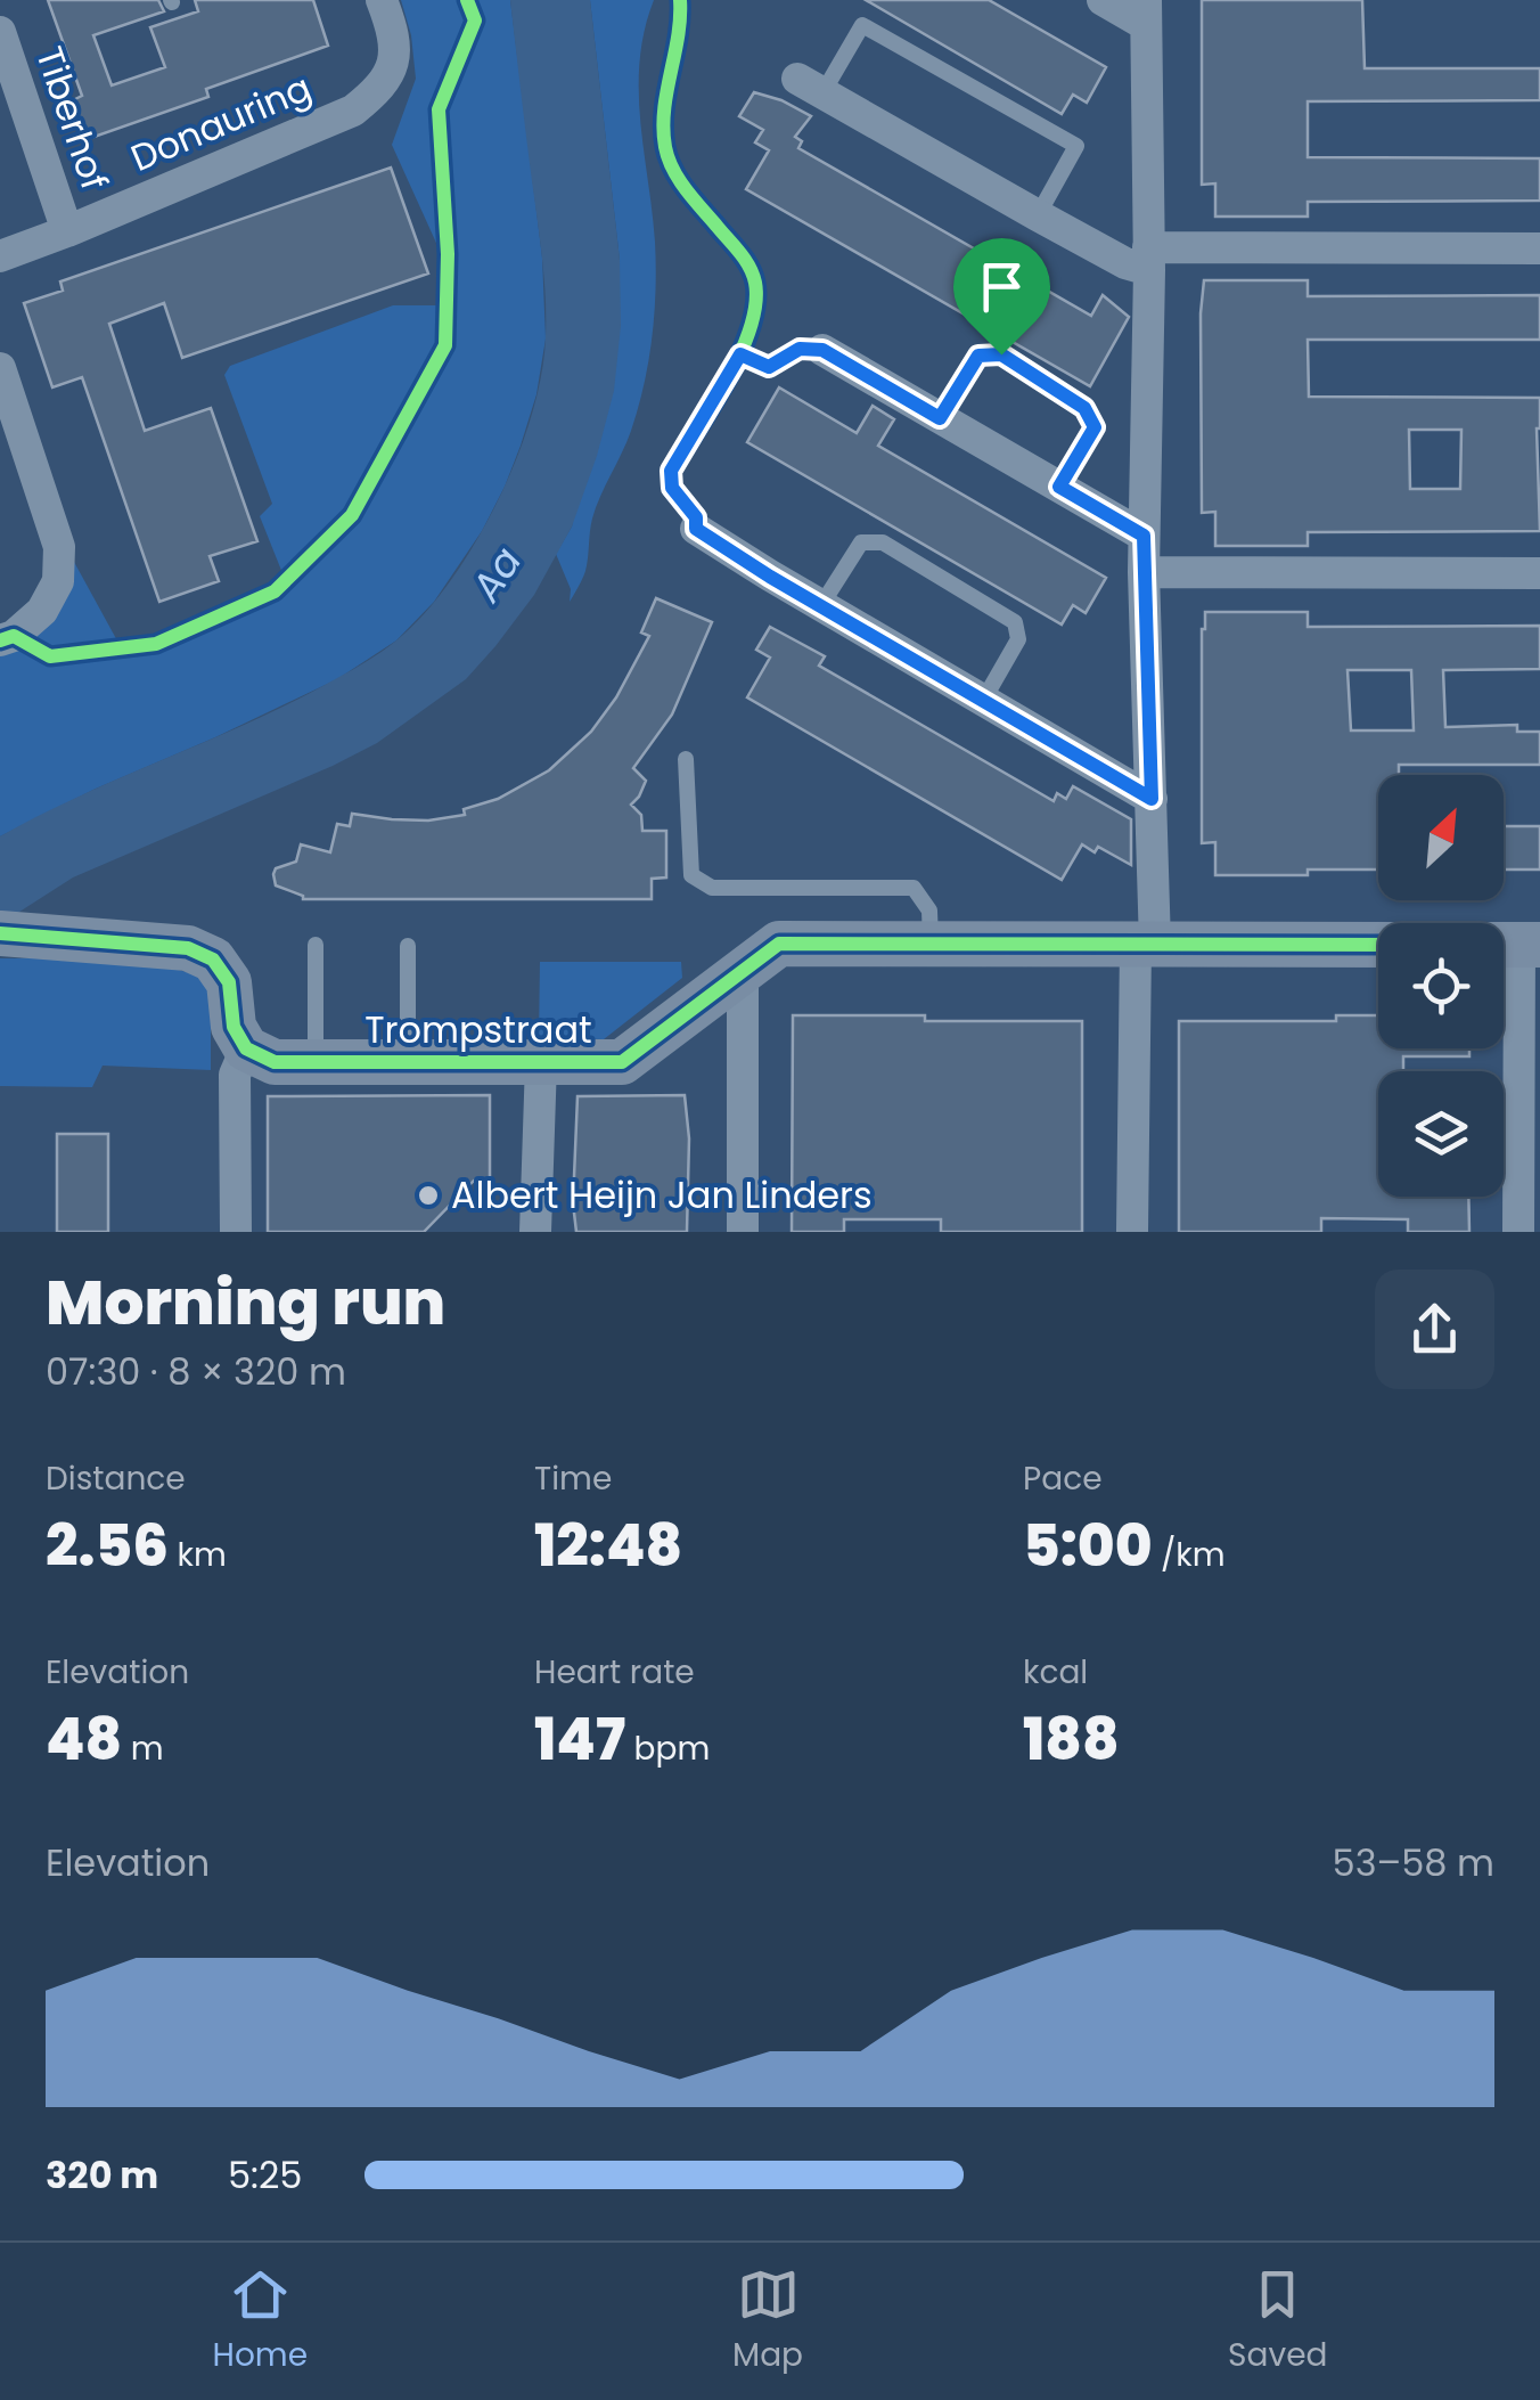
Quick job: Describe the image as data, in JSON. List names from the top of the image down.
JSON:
{
  "streets": {
    "street": ["Tiberhof", "Donauring", "Trompstraat"]
  },
  "crossings": [
    ["Tiberhof", "Donauring"]
  ],
  "water": ["Aa"],
  "places": ["Albert Heijn Jan Linders"],
  "north": "top right",
  "page": {
    "heading": ["Morning run", "07:30 · 8 × 320 m"],
    "stats": [
      ["Distance", "2.56 km"],
      ["Time", "12:48"],
      ["Pace", "5:00 /km"],
      ["Elevation", "48 m"],
      ["Heart rate", "147 bpm"],
      ["kcal", "188"]
    ],
    "chart": ["Elevation", "53–58 m"],
    "list": [
      {
        "name": "320 m",
        "note": "5:25"
      }
    ],
    "tabs": ["Home", "Map", "Saved"]
  }
}
